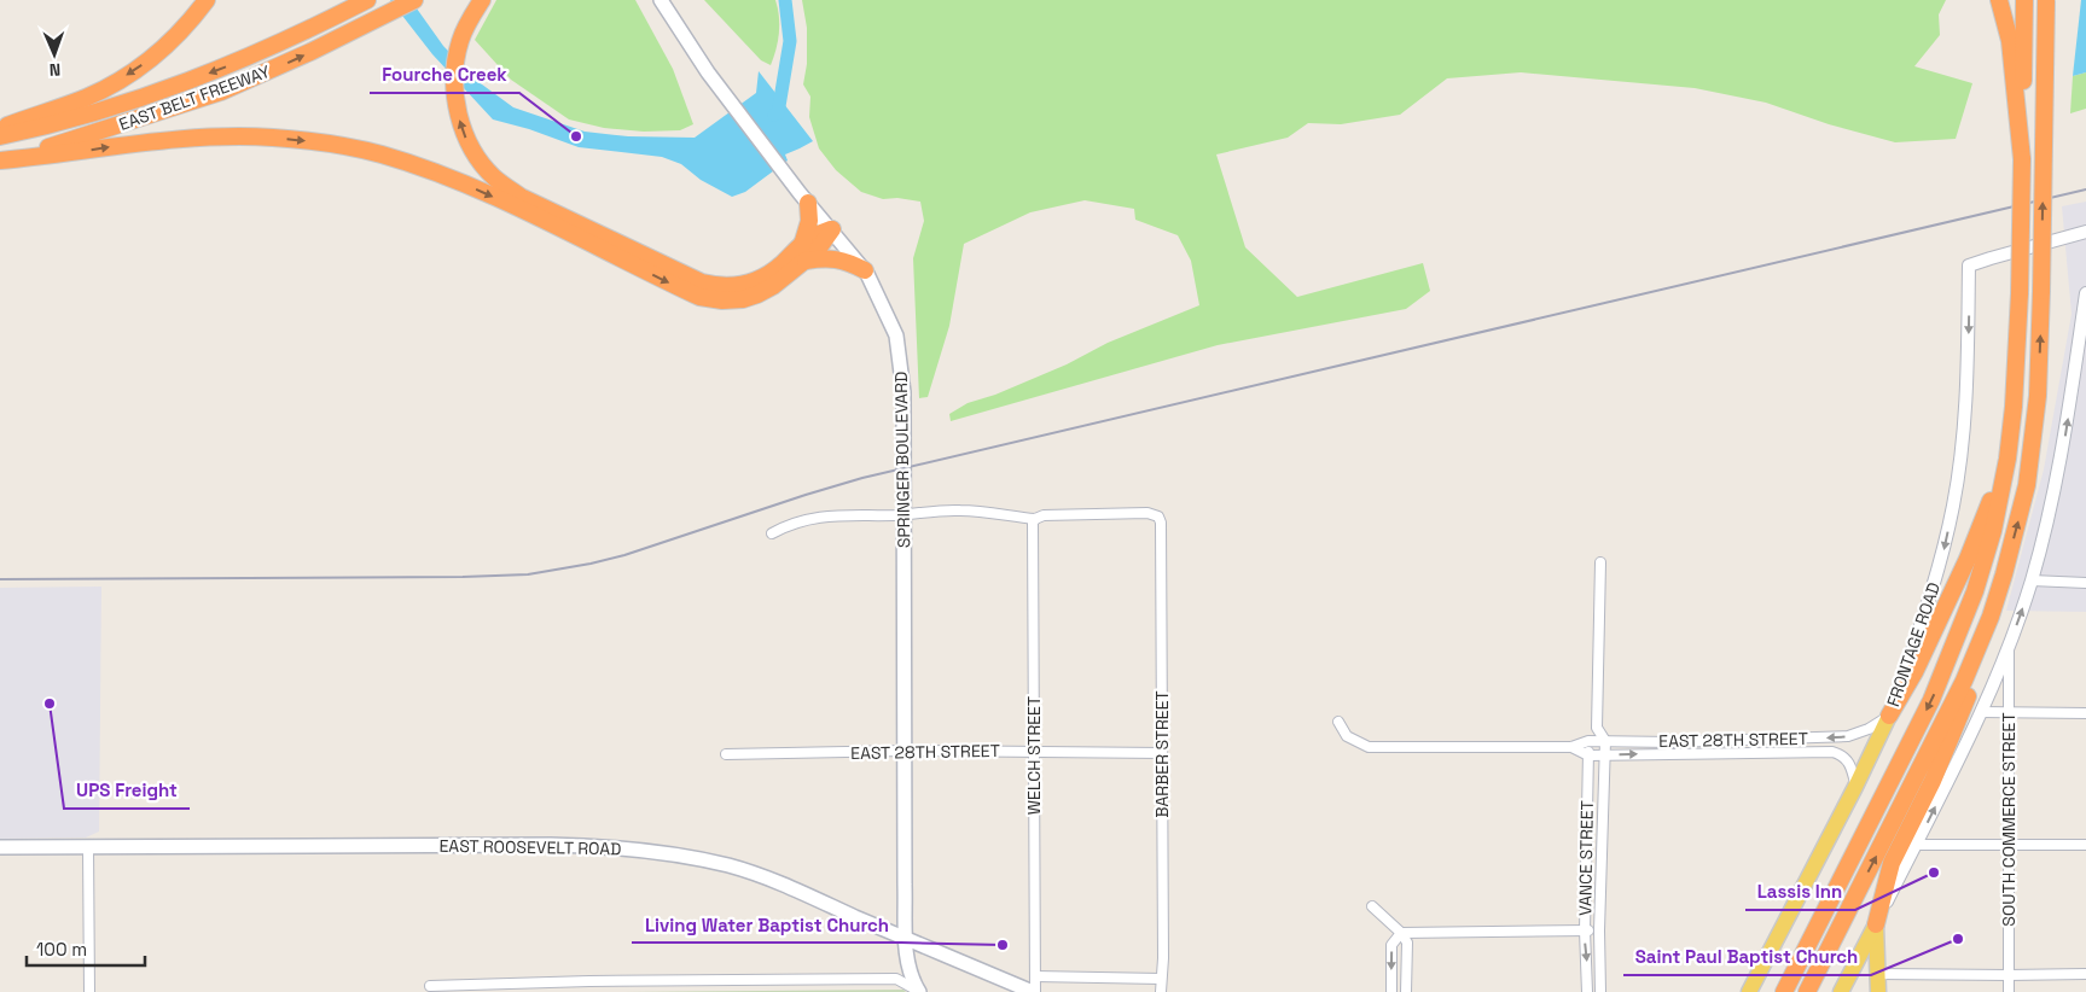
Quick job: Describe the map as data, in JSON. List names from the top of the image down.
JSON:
{
  "streets": {
    "highway": ["EAST BELT FREEWAY"],
    "main road": ["SPRINGER BOULEVARD", "FRONTAGE ROAD", "EAST ROOSEVELT ROAD"],
    "street": [
      "EAST 28TH STREET",
      "BARBER STREET",
      "WELCH STREET",
      "SOUTH COMMERCE STREET",
      "VANCE STREET"
    ]
  },
  "crossings": [
    ["SPRINGER BOULEVARD", "EAST 28TH STREET"],
    ["SPRINGER BOULEVARD", "EAST ROOSEVELT ROAD"],
    ["FRONTAGE ROAD", "EAST 28TH STREET"],
    ["EAST 28TH STREET", "BARBER STREET"],
    ["EAST 28TH STREET", "WELCH STREET"],
    ["EAST 28TH STREET", "VANCE STREET"],
    ["BARBER STREET", "WELCH STREET"],
    ["WELCH STREET", "EAST ROOSEVELT ROAD"]
  ],
  "places": [
    "Fourche Creek",
    "UPS Freight",
    "Lassis Inn",
    "Saint Paul Baptist Church",
    "Living Water Baptist Church"
  ],
  "scale_bar": "100 m",
  "north": "bottom"
}
